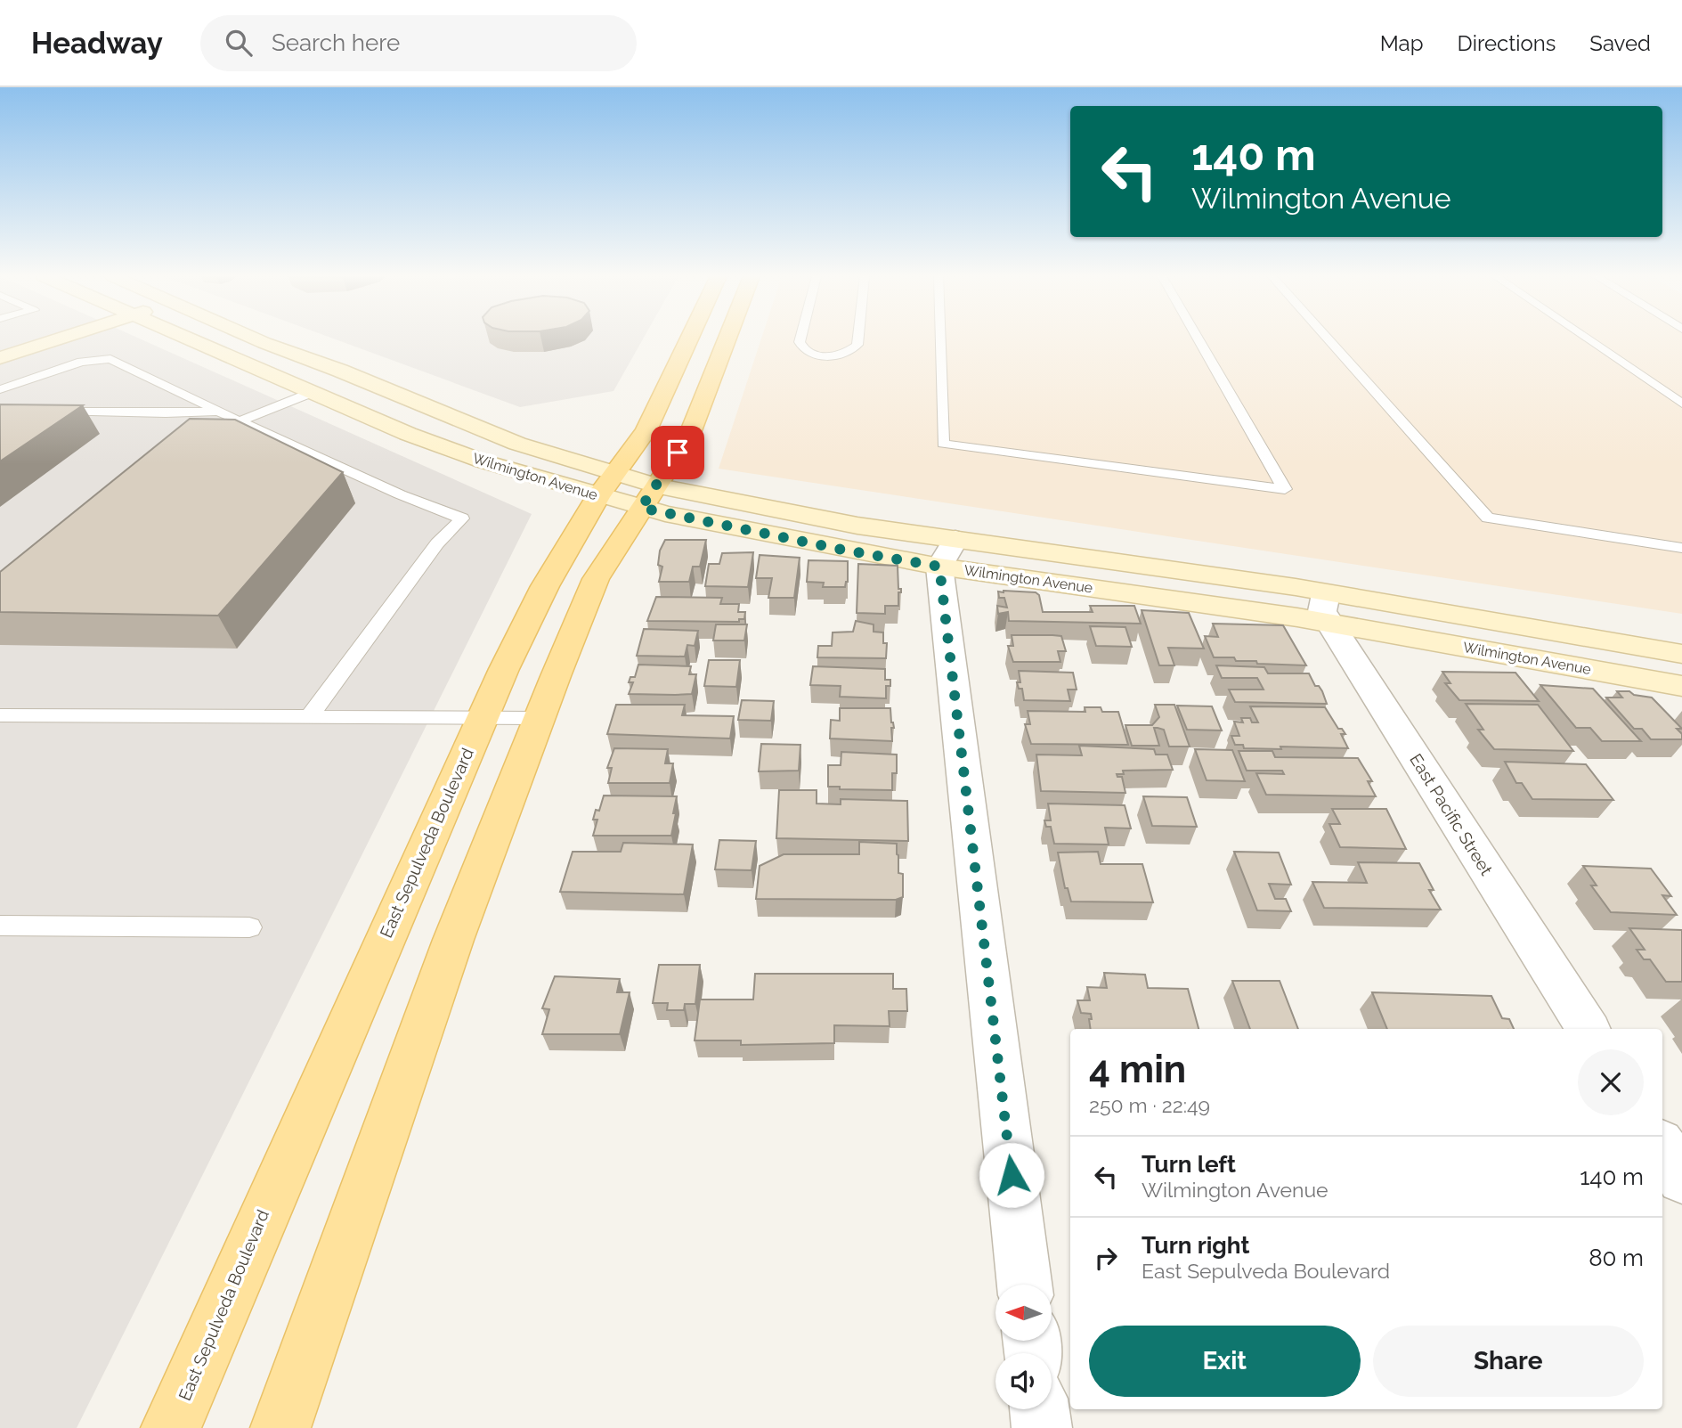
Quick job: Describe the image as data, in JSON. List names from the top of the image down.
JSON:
{
  "streets": {
    "main road": ["Wilmington Avenue", "East Sepulveda Boulevard"],
    "street": ["East Pacific Street"]
  },
  "crossings": [
    ["Wilmington Avenue", "East Pacific Street"],
    ["Wilmington Avenue", "East Sepulveda Boulevard"]
  ],
  "north": "left",
  "page": {
    "header": "Headway",
    "search": "Search here",
    "nav": ["Map", "Directions", "Saved"],
    "turn": ["140 m", "Wilmington Avenue"],
    "heading": ["4 min", "250 m · 22:49"],
    "list": [
      {
        "name": "Turn left",
        "note": "Wilmington Avenue",
        "value": "140 m"
      },
      {
        "name": "Turn right",
        "note": "East Sepulveda Boulevard",
        "value": "80 m"
      }
    ],
    "buttons": ["Exit", "Share"]
  }
}
